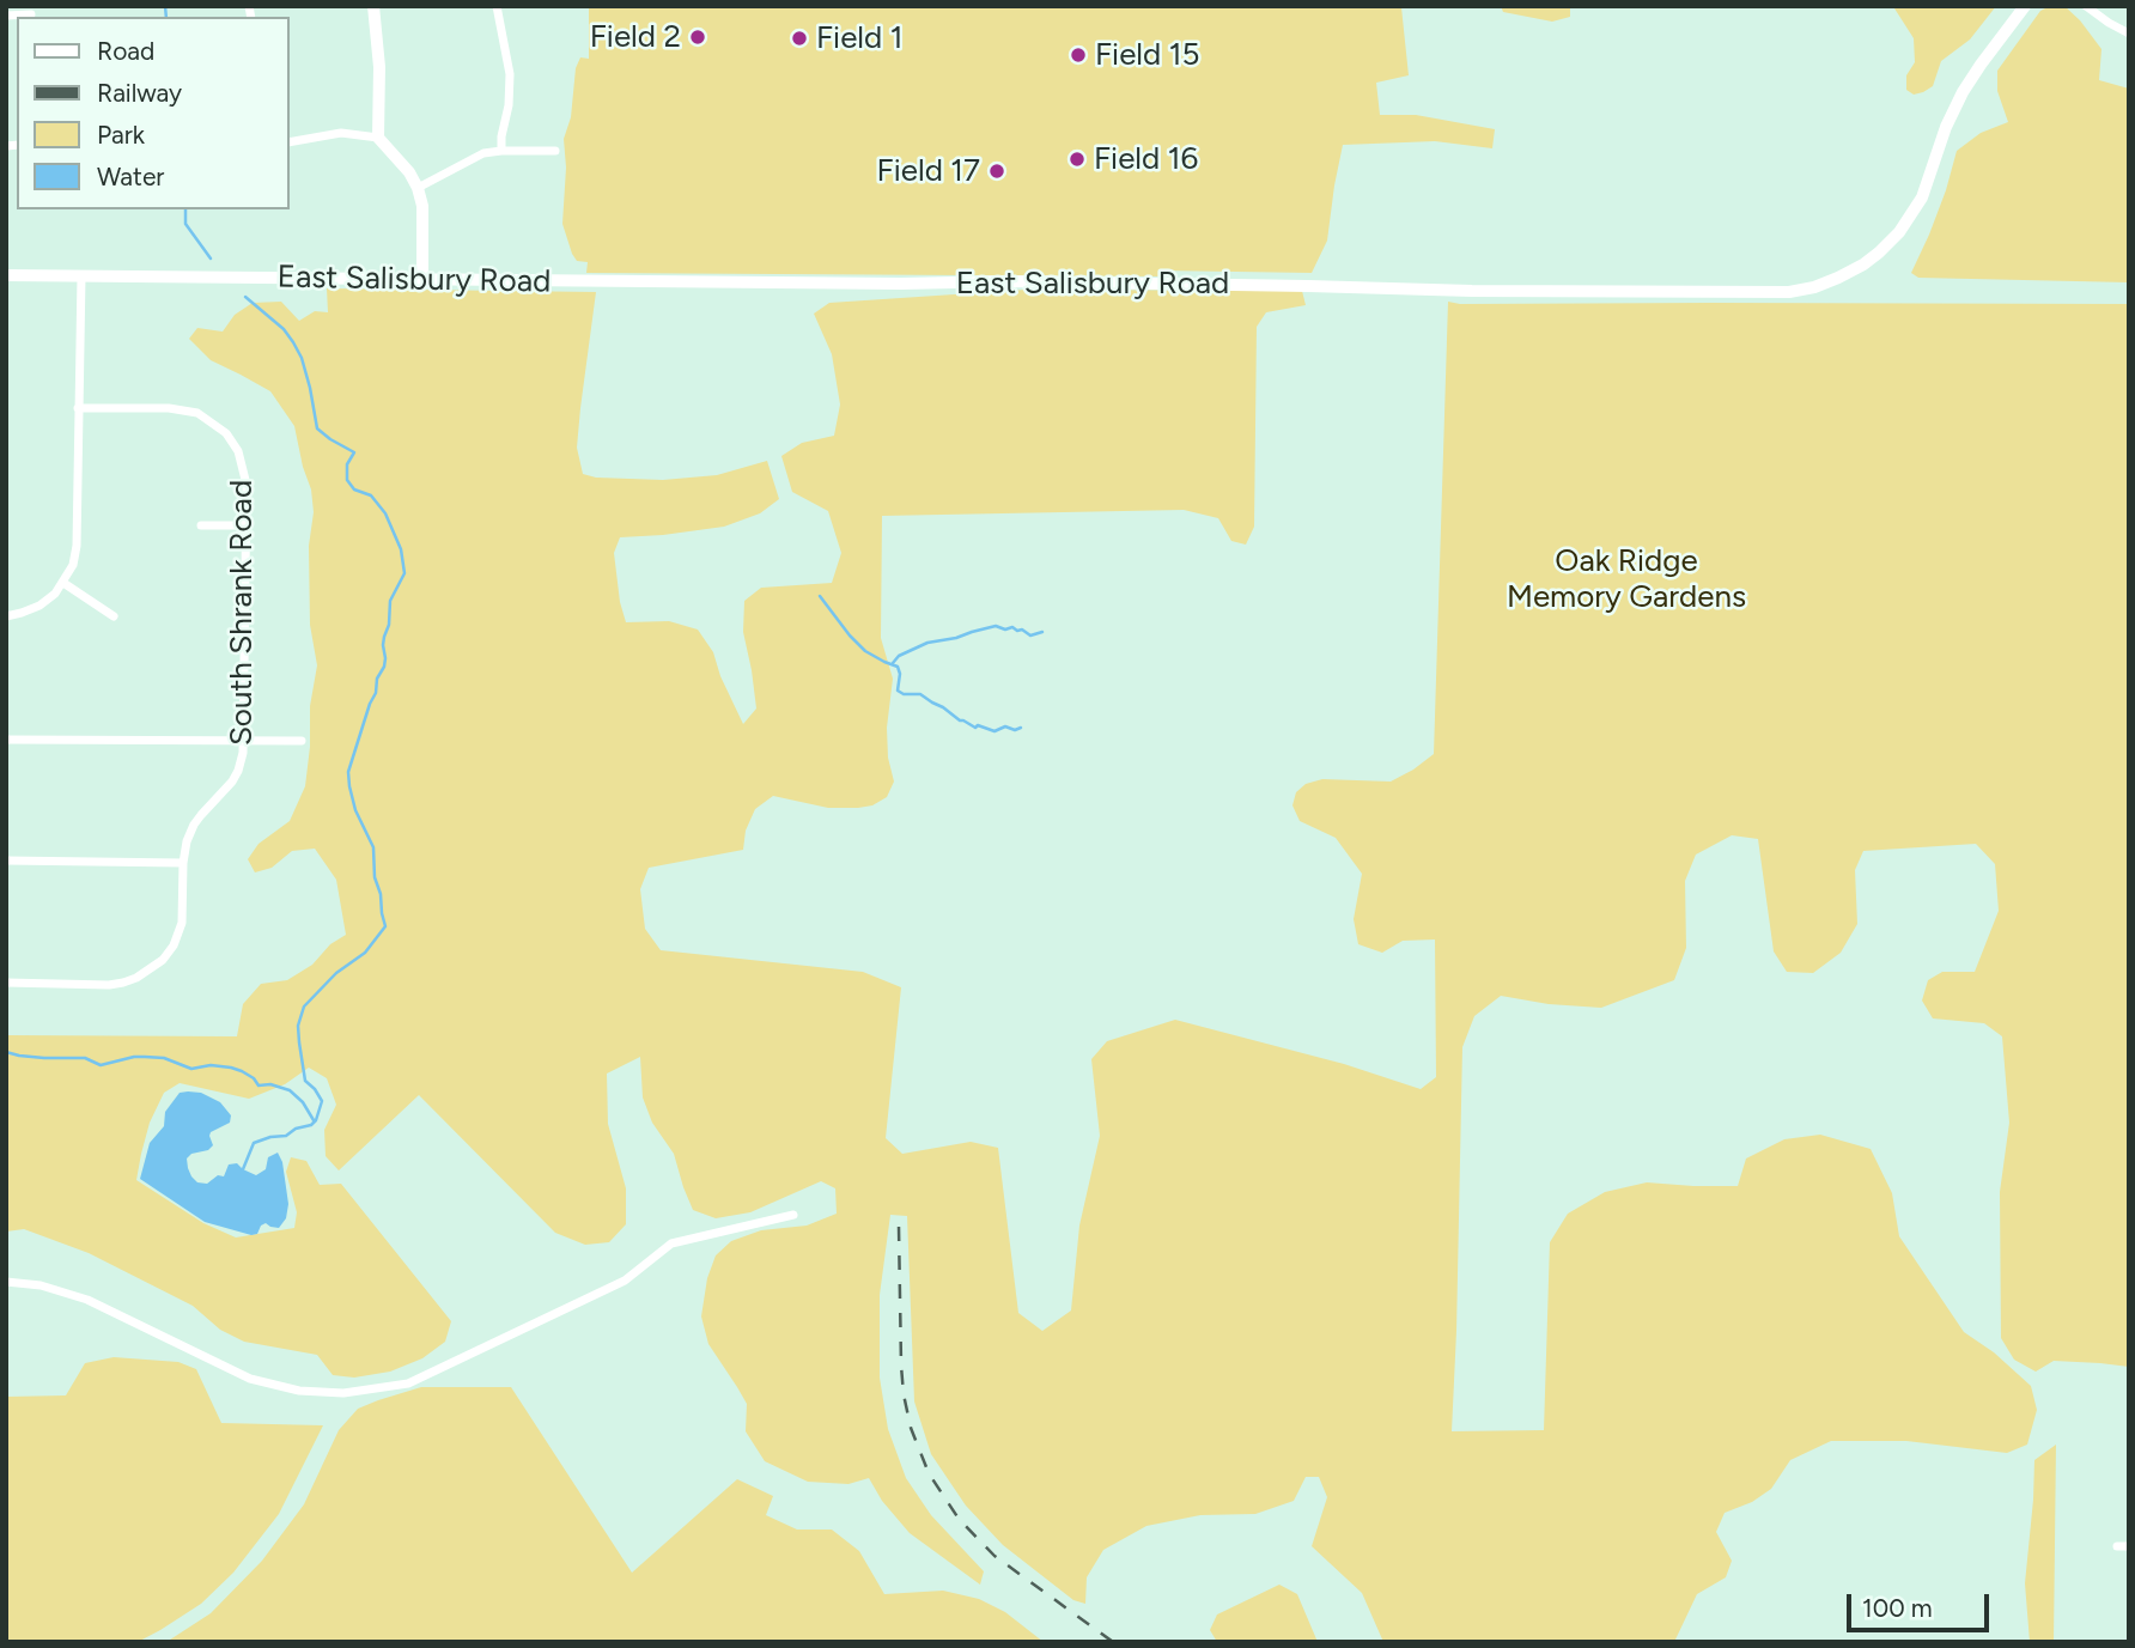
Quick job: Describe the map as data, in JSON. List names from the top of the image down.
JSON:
{
  "streets": {
    "street": ["East Salisbury Road", "South Shrank Road"]
  },
  "parks": ["Oak Ridge Memory Gardens"],
  "places": [
    "Field 2",
    "Field 1",
    "Field 15",
    "Field 16",
    "Field 17"
  ],
  "legend": [
    "Road",
    "Railway",
    "Park",
    "Water"
  ],
  "scale_bar": "100 m"
}
